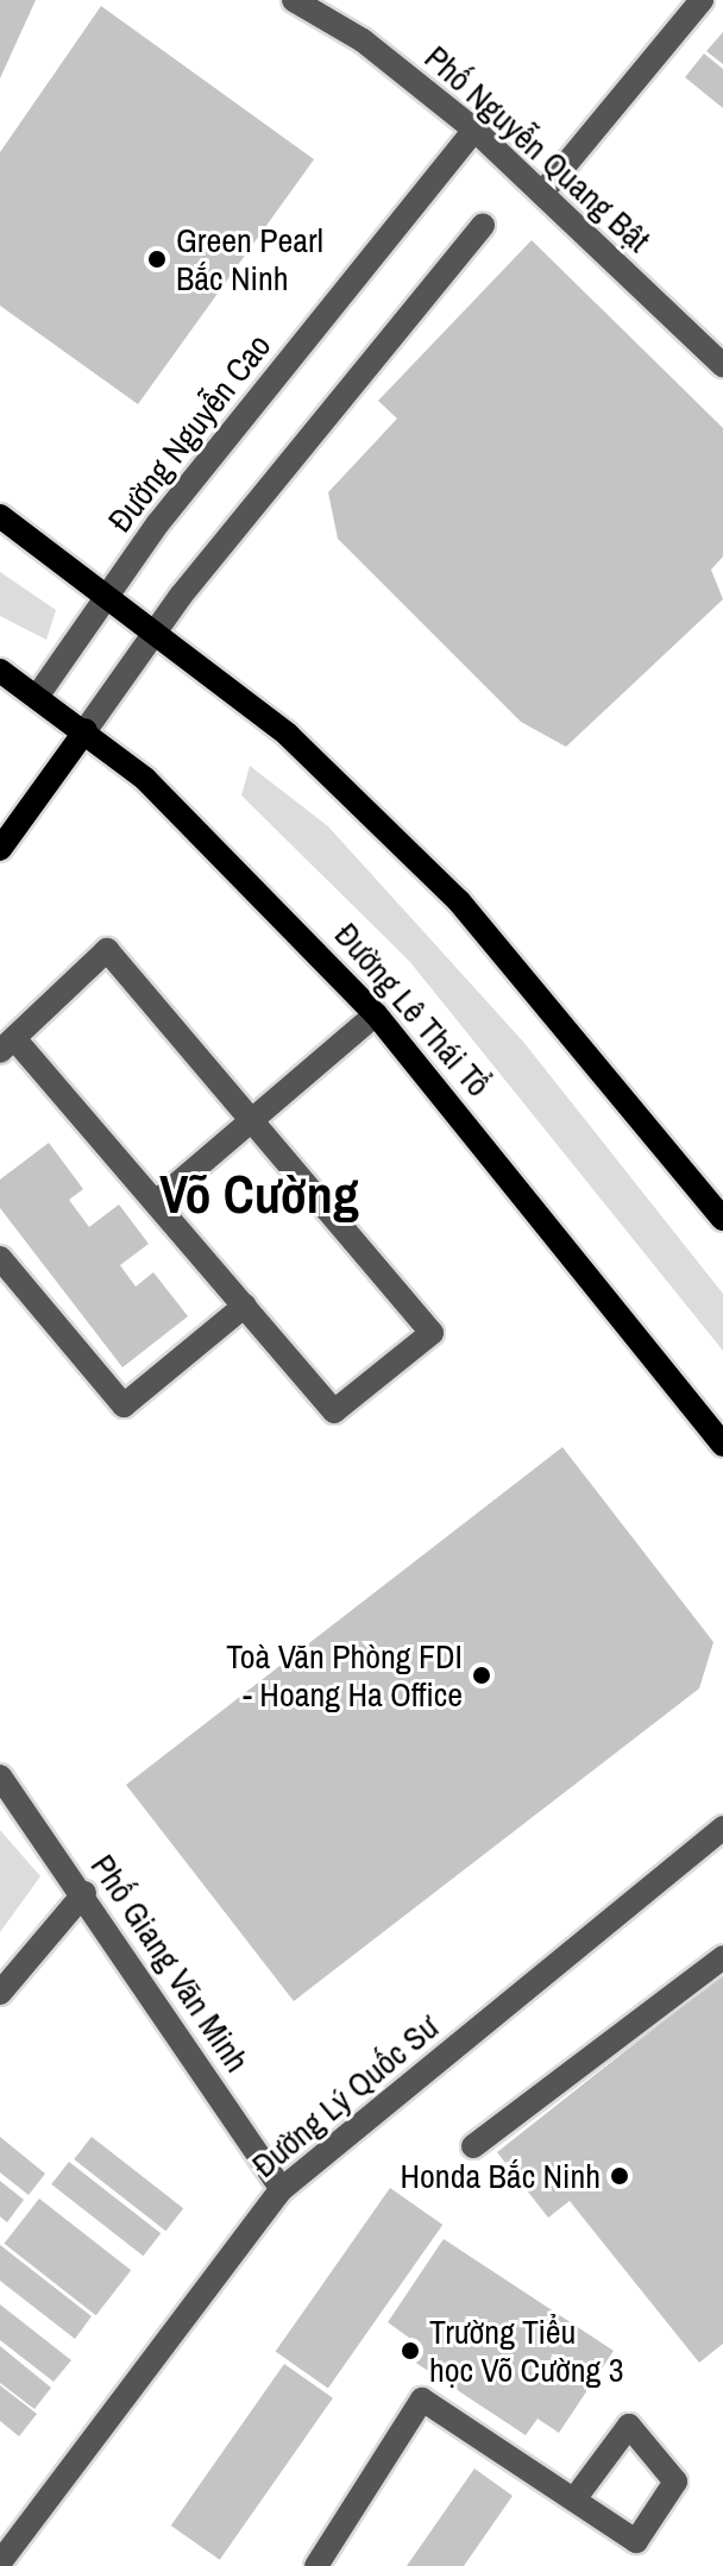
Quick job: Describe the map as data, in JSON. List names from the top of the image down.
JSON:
{
  "streets": {
    "main road": ["Đường Lê Thái Tổ"],
    "street": [
      "Phố Nguyễn Quang Bật",
      "Đường Nguyễn Cao",
      "Phố Giang Văn Minh",
      "Đường Lý Quốc Sư"
    ]
  },
  "crossings": [
    ["Phố Nguyễn Quang Bật", "Đường Nguyễn Cao"],
    ["Đường Nguyễn Cao", "Đường Lê Thái Tổ"],
    ["Phố Giang Văn Minh", "Đường Lý Quốc Sư"]
  ],
  "districts": ["Võ Cường"],
  "places": [
    "Green Pearl Bắc Ninh",
    "Toà Văn Phòng FDI - Hoang Ha Office",
    "Honda Bắc Ninh",
    "Trường Tiểu học Võ Cường 3"
  ]
}
